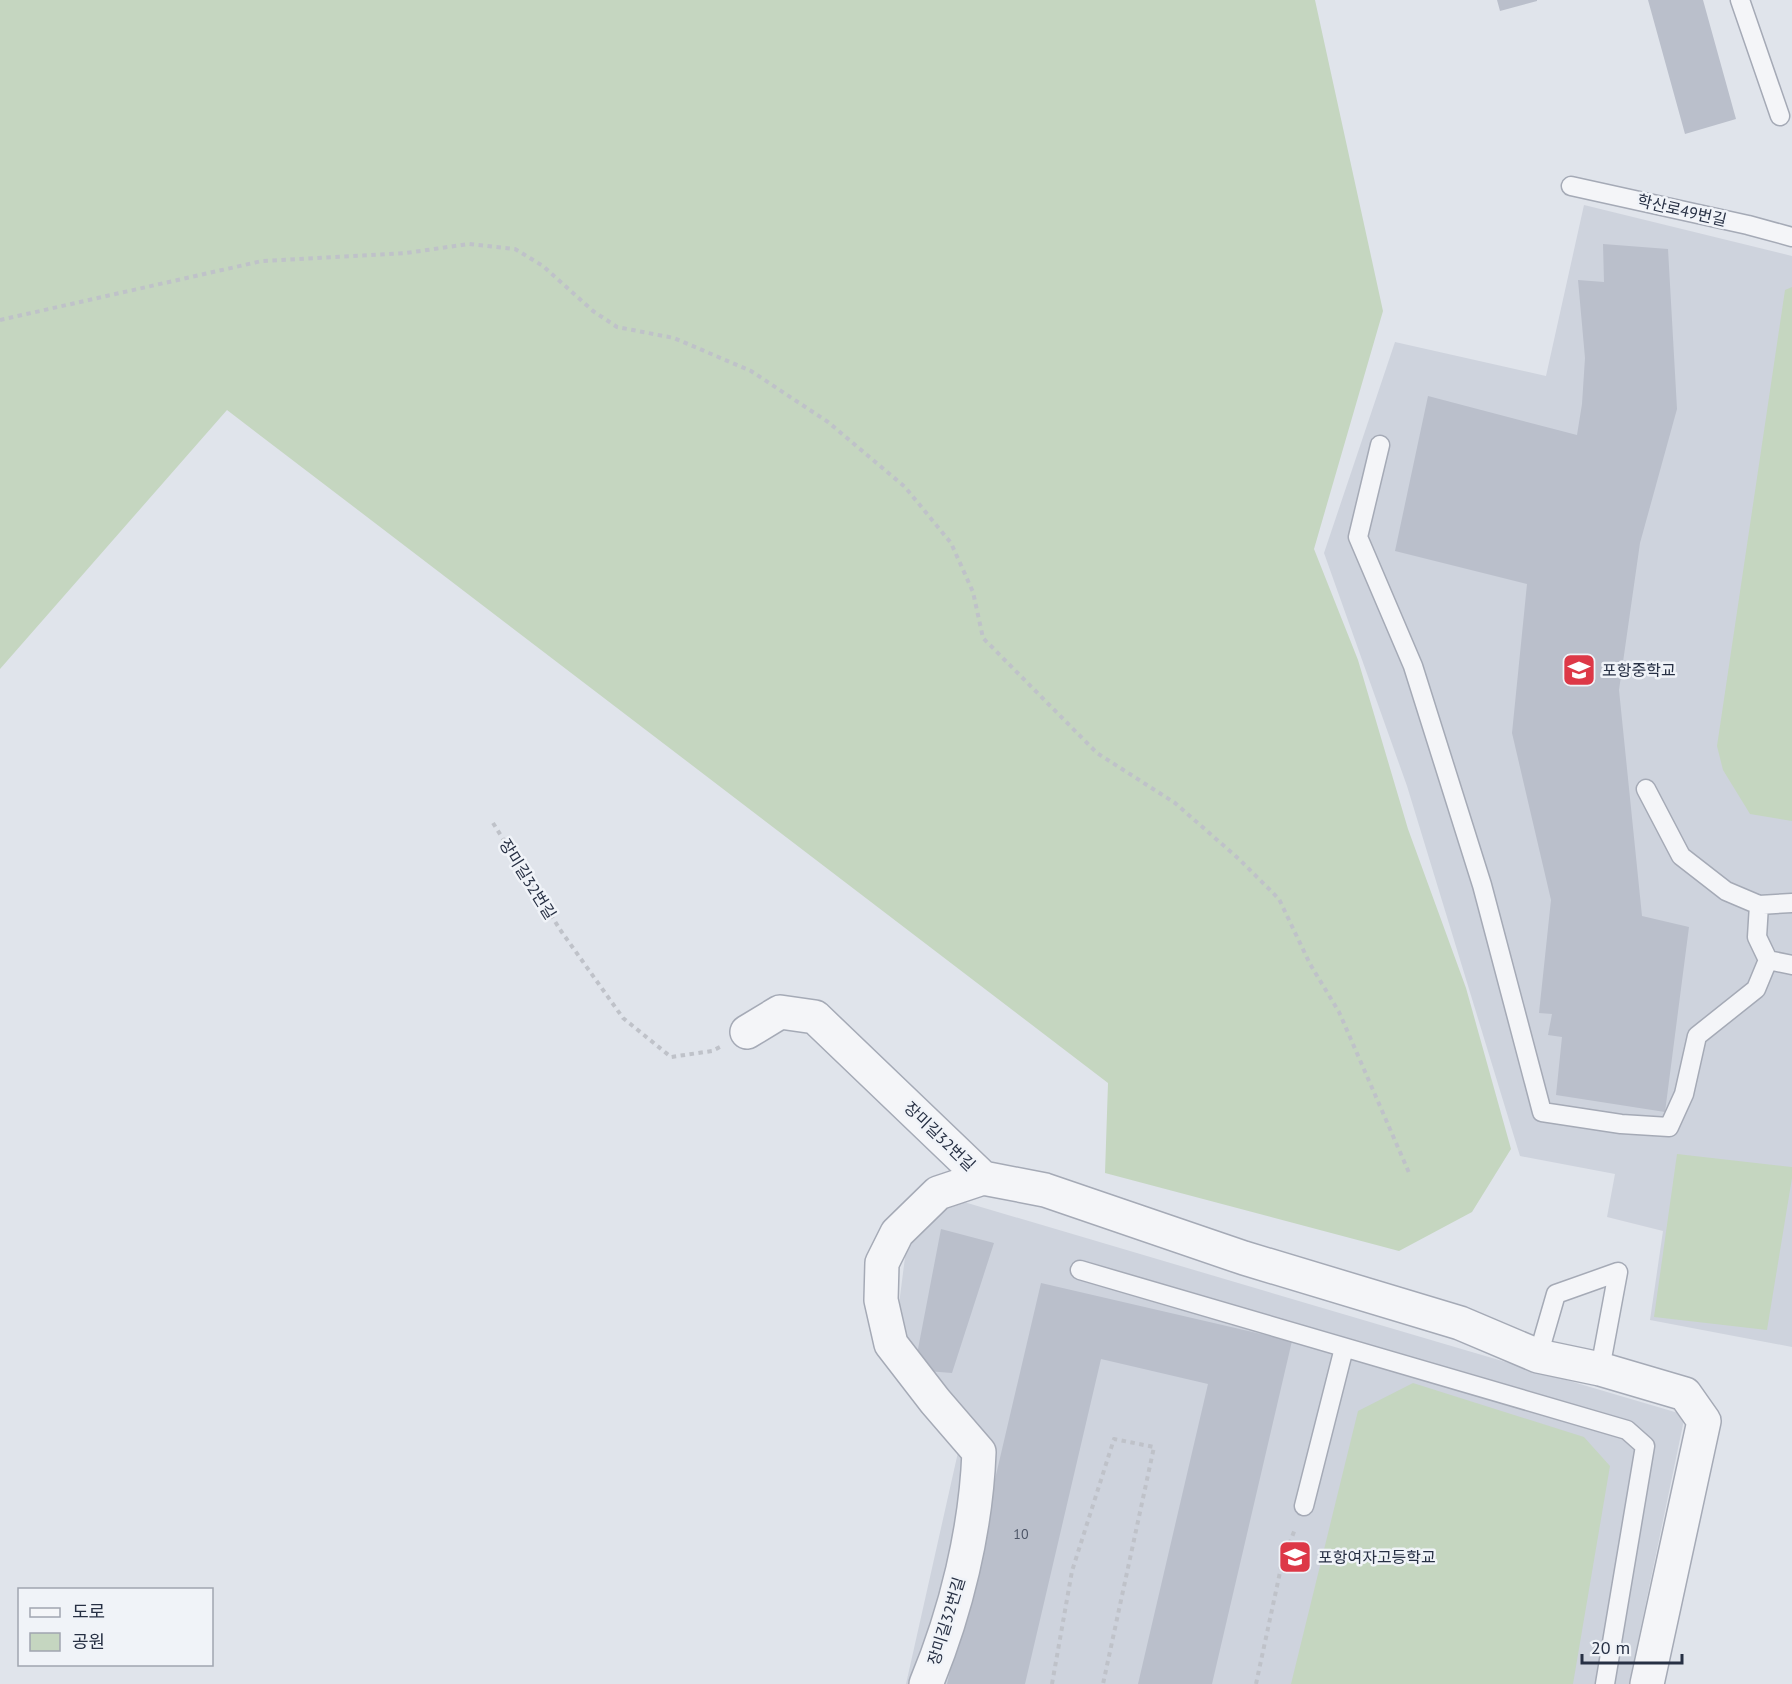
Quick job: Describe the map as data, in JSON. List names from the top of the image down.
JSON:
{
  "streets": {
    "street": ["장미길32번길"],
    "lane": ["학산로49번길"]
  },
  "places": {
    "school or university": ["포항중학교", "포항여자고등학교"]
  },
  "house_numbers": ["10"],
  "legend": ["도로", "공원"],
  "scale_bar": "20 m"
}
